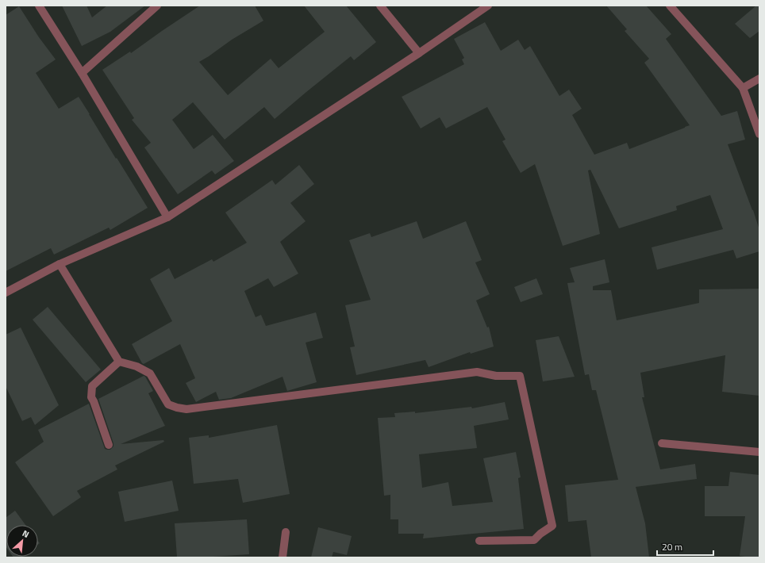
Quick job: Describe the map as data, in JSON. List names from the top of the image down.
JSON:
{
  "scale_bar": "20 m",
  "north": "top right"
}
